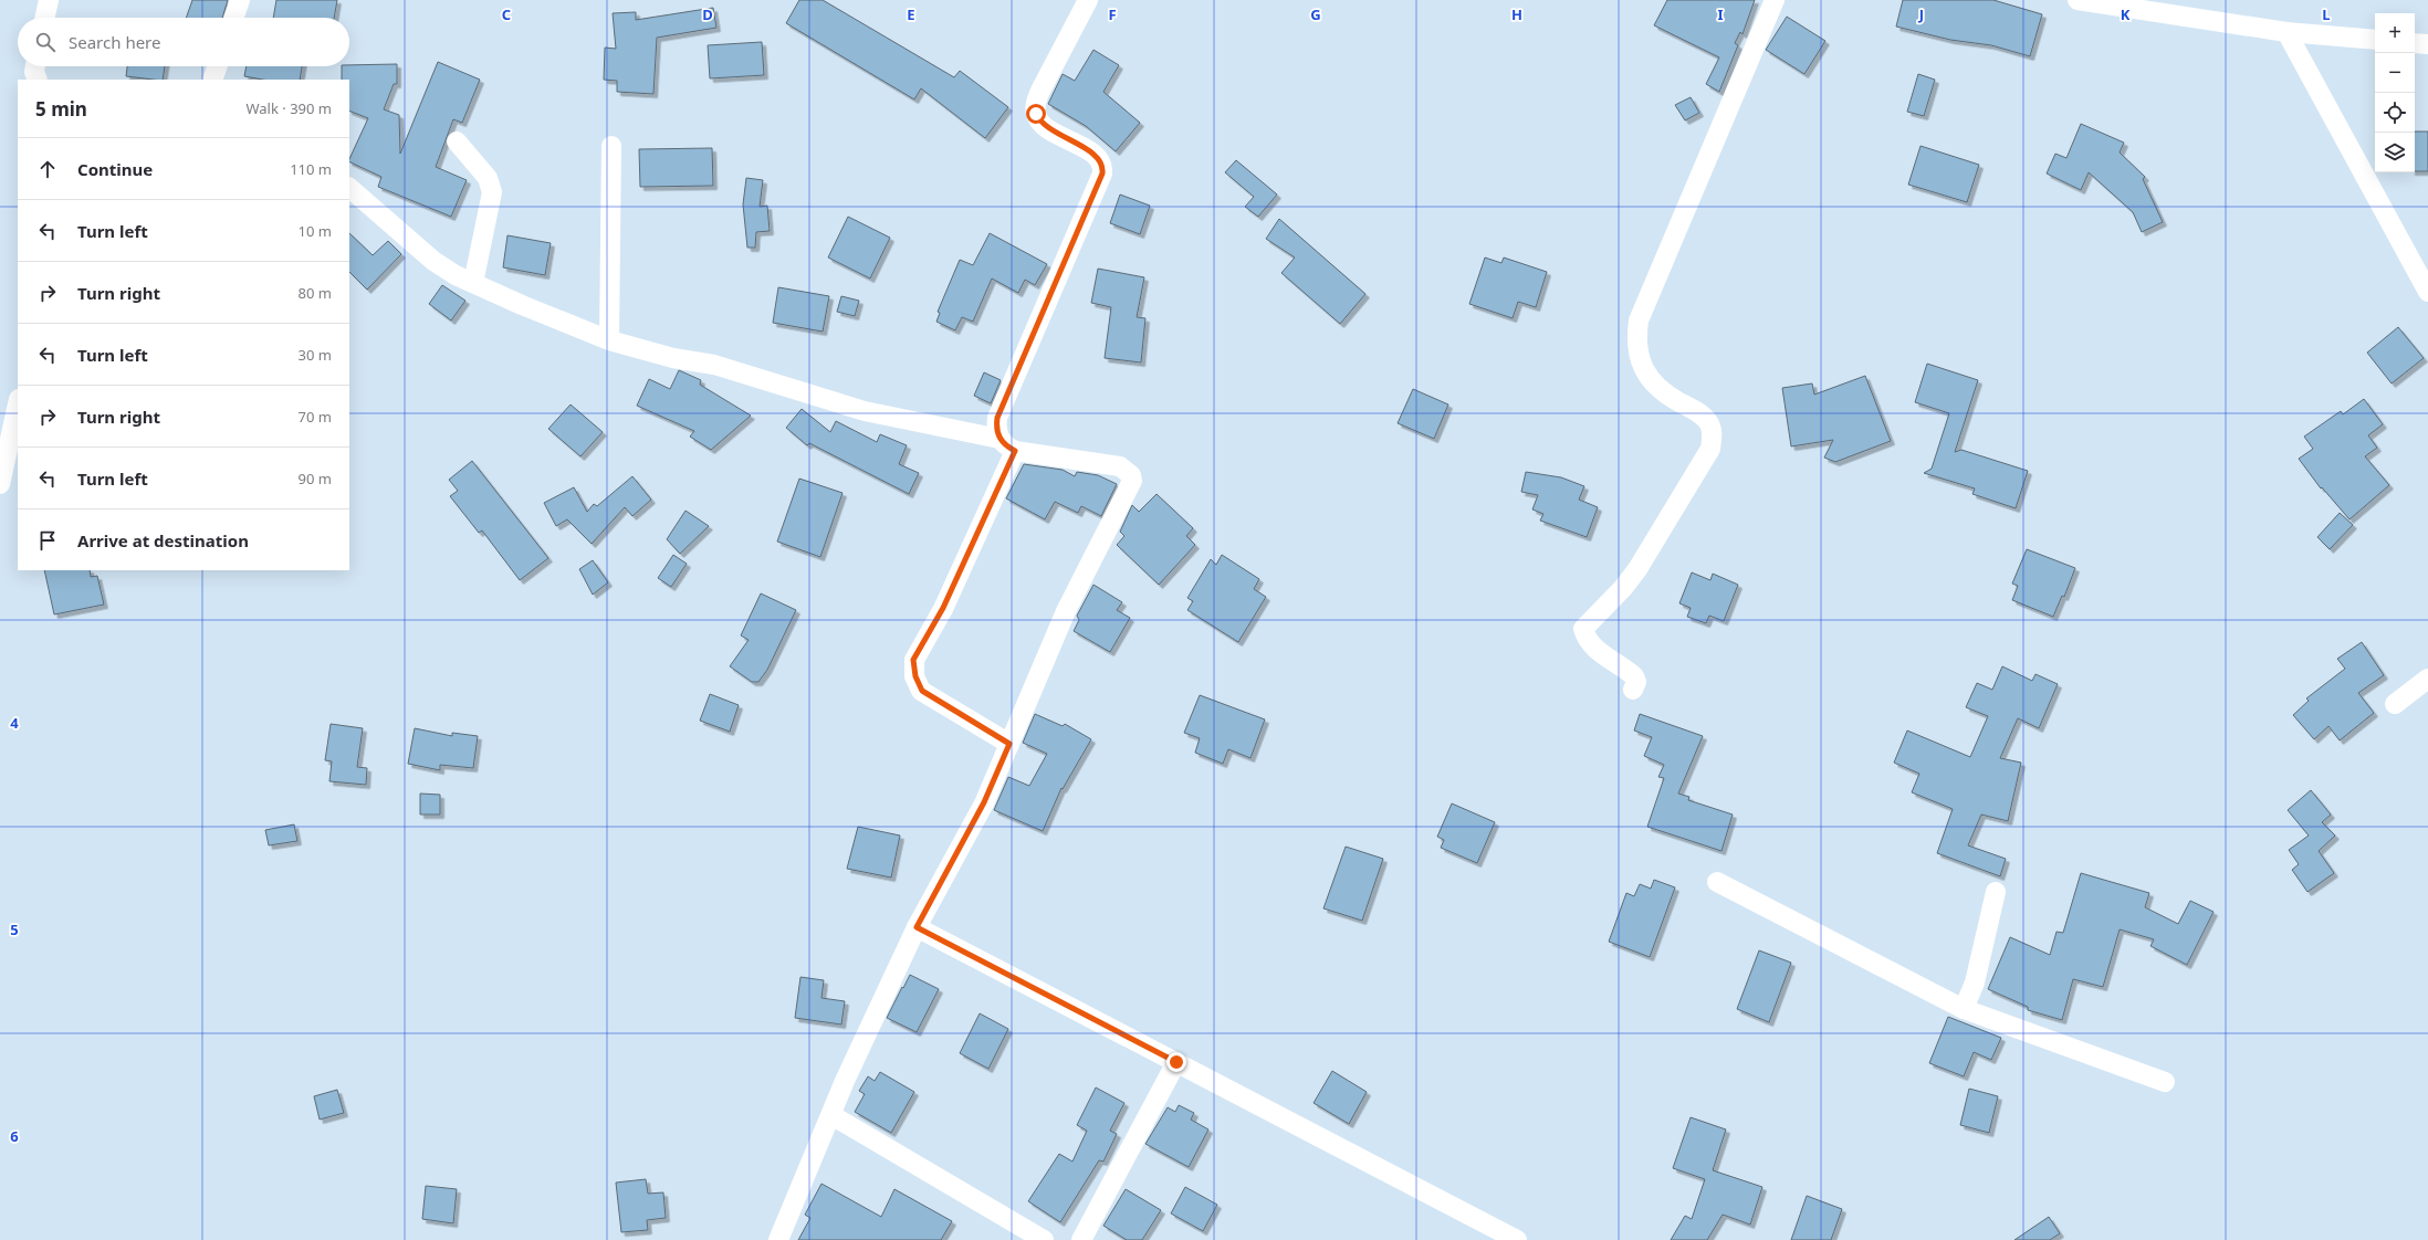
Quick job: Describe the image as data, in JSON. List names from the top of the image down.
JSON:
{
  "page": {
    "map_buttons": ["+", "−"],
    "search": "Search here",
    "heading": ["5 min", "Walk · 390 m"],
    "list": [
      ["Continue", "110 m"],
      ["Turn left", "10 m"],
      ["Turn right", "80 m"],
      ["Turn left", "30 m"],
      ["Turn right", "70 m"],
      ["Turn left", "90 m"],
      "Arrive at destination"
    ]
  },
  "grid": {
    "columns": [
      "C",
      "D",
      "E",
      "F",
      "G",
      "H",
      "I",
      "J",
      "K",
      "L"
    ],
    "rows": ["4", "5", "6"]
  }
}
